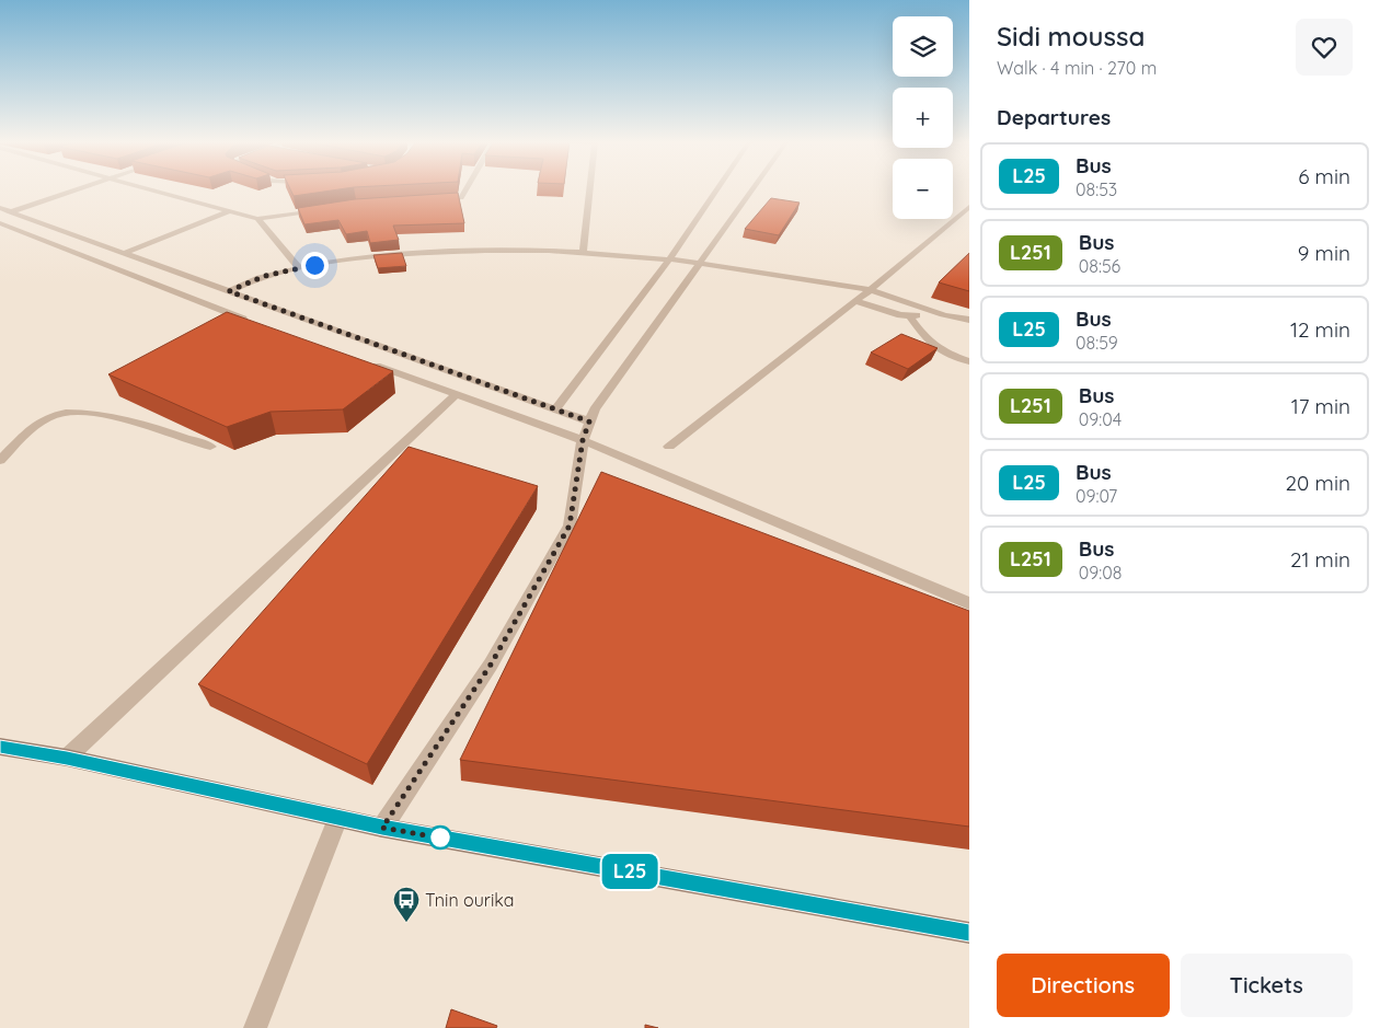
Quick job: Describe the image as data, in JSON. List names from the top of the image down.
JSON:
{
  "places": {
    "bus stop": ["Tnin ourika"]
  },
  "lines": ["bus line L25"],
  "page": {
    "on_map": "L25",
    "heading": [
      ["Sidi moussa", "Walk · 4 min · 270 m"],
      "Departures"
    ],
    "map_buttons": ["+", "−"],
    "list": [
      {
        "mark": "L25",
        "name": "Bus",
        "note": "08:53",
        "value": "6 min"
      },
      {
        "mark": "L251",
        "name": "Bus",
        "note": "08:56",
        "value": "9 min"
      },
      {
        "mark": "L25",
        "name": "Bus",
        "note": "08:59",
        "value": "12 min"
      },
      {
        "mark": "L251",
        "name": "Bus",
        "note": "09:04",
        "value": "17 min"
      },
      {
        "mark": "L25",
        "name": "Bus",
        "note": "09:07",
        "value": "20 min"
      },
      {
        "mark": "L251",
        "name": "Bus",
        "note": "09:08",
        "value": "21 min"
      }
    ],
    "buttons": ["Directions", "Tickets"]
  }
}
